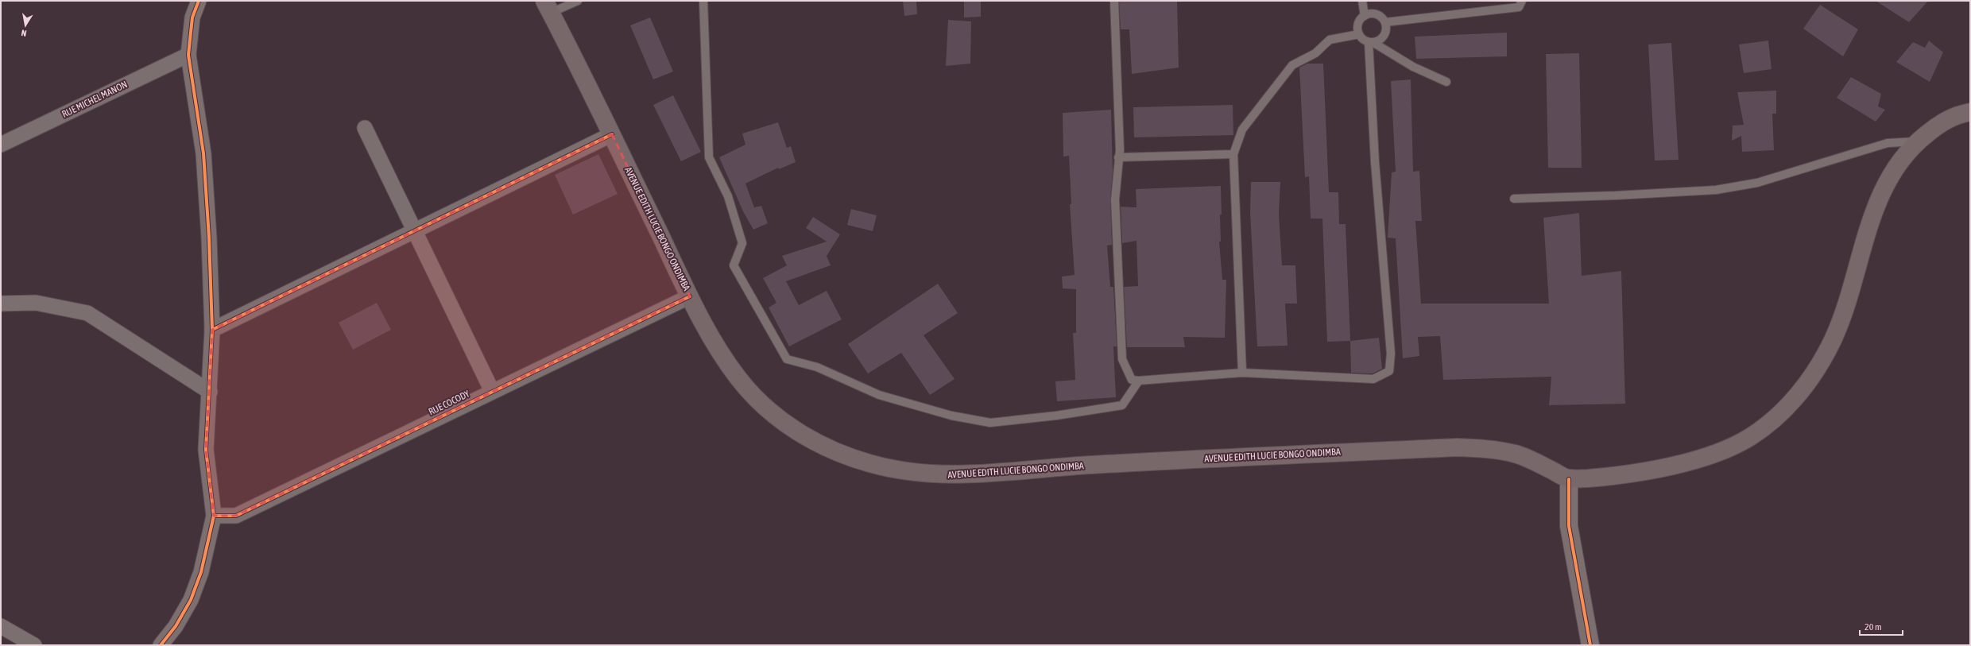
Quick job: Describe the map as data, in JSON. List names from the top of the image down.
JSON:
{
  "streets": {
    "main road": ["AVENUE EDITH LUCIE BONGO ONDIMBA"],
    "street": ["RUE MICHEL MANON", "RUE COCODY"]
  },
  "crossings": [
    ["AVENUE EDITH LUCIE BONGO ONDIMBA", "RUE COCODY"]
  ],
  "scale_bar": "20 m",
  "north": "bottom"
}
